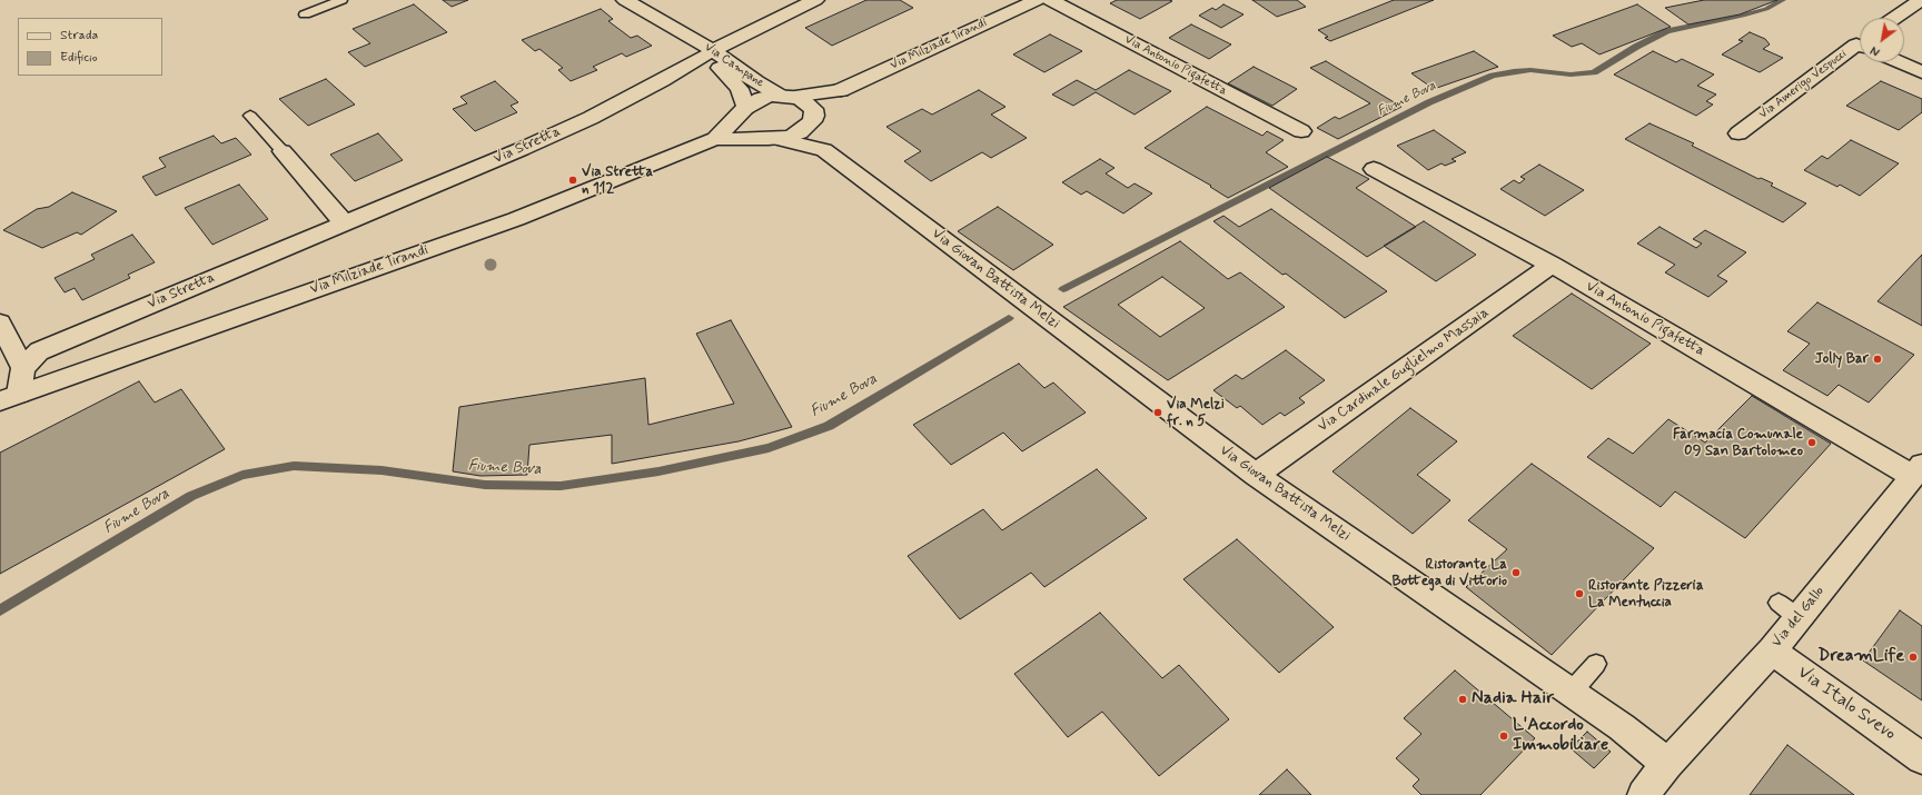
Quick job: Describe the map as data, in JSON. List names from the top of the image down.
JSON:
{
  "streets": {
    "street": [
      "Via Milziade Tirandi",
      "Via Campane",
      "Via Antonio Pigafetta",
      "Via Amerigo Vespucci",
      "Via Stretta",
      "Via Giovan Battista Melzi",
      "Via Cardinale Guglielmo Massaia",
      "Via del Gallo",
      "Via Italo Svevo"
    ]
  },
  "crossings": [
    ["Via Milziade Tirandi", "Via Campane"],
    ["Via Milziade Tirandi", "Via Giovan Battista Melzi"],
    ["Via Campane", "Via Stretta"],
    ["Via Antonio Pigafetta", "Via Cardinale Guglielmo Massaia"],
    ["Via Antonio Pigafetta", "Via del Gallo"],
    ["Via Giovan Battista Melzi", "Via Cardinale Guglielmo Massaia"],
    ["Via Giovan Battista Melzi", "Via del Gallo"],
    ["Via del Gallo", "Via Italo Svevo"]
  ],
  "water": ["Fiume Bova"],
  "places": [
    "Via Stretta n 112",
    "Jolly Bar",
    "Via Melzi fr. n 5",
    "Farmacia Comunale 09 San Bartolomeo",
    "Ristorante La Bottega di Vittorio",
    "Ristorante Pizzeria La Mentuccia",
    "DreamLife",
    "Nadia Hair",
    "L'Accordo Immobiliare"
  ],
  "legend": ["Strada", "Edificio"],
  "north": "bottom left"
}
